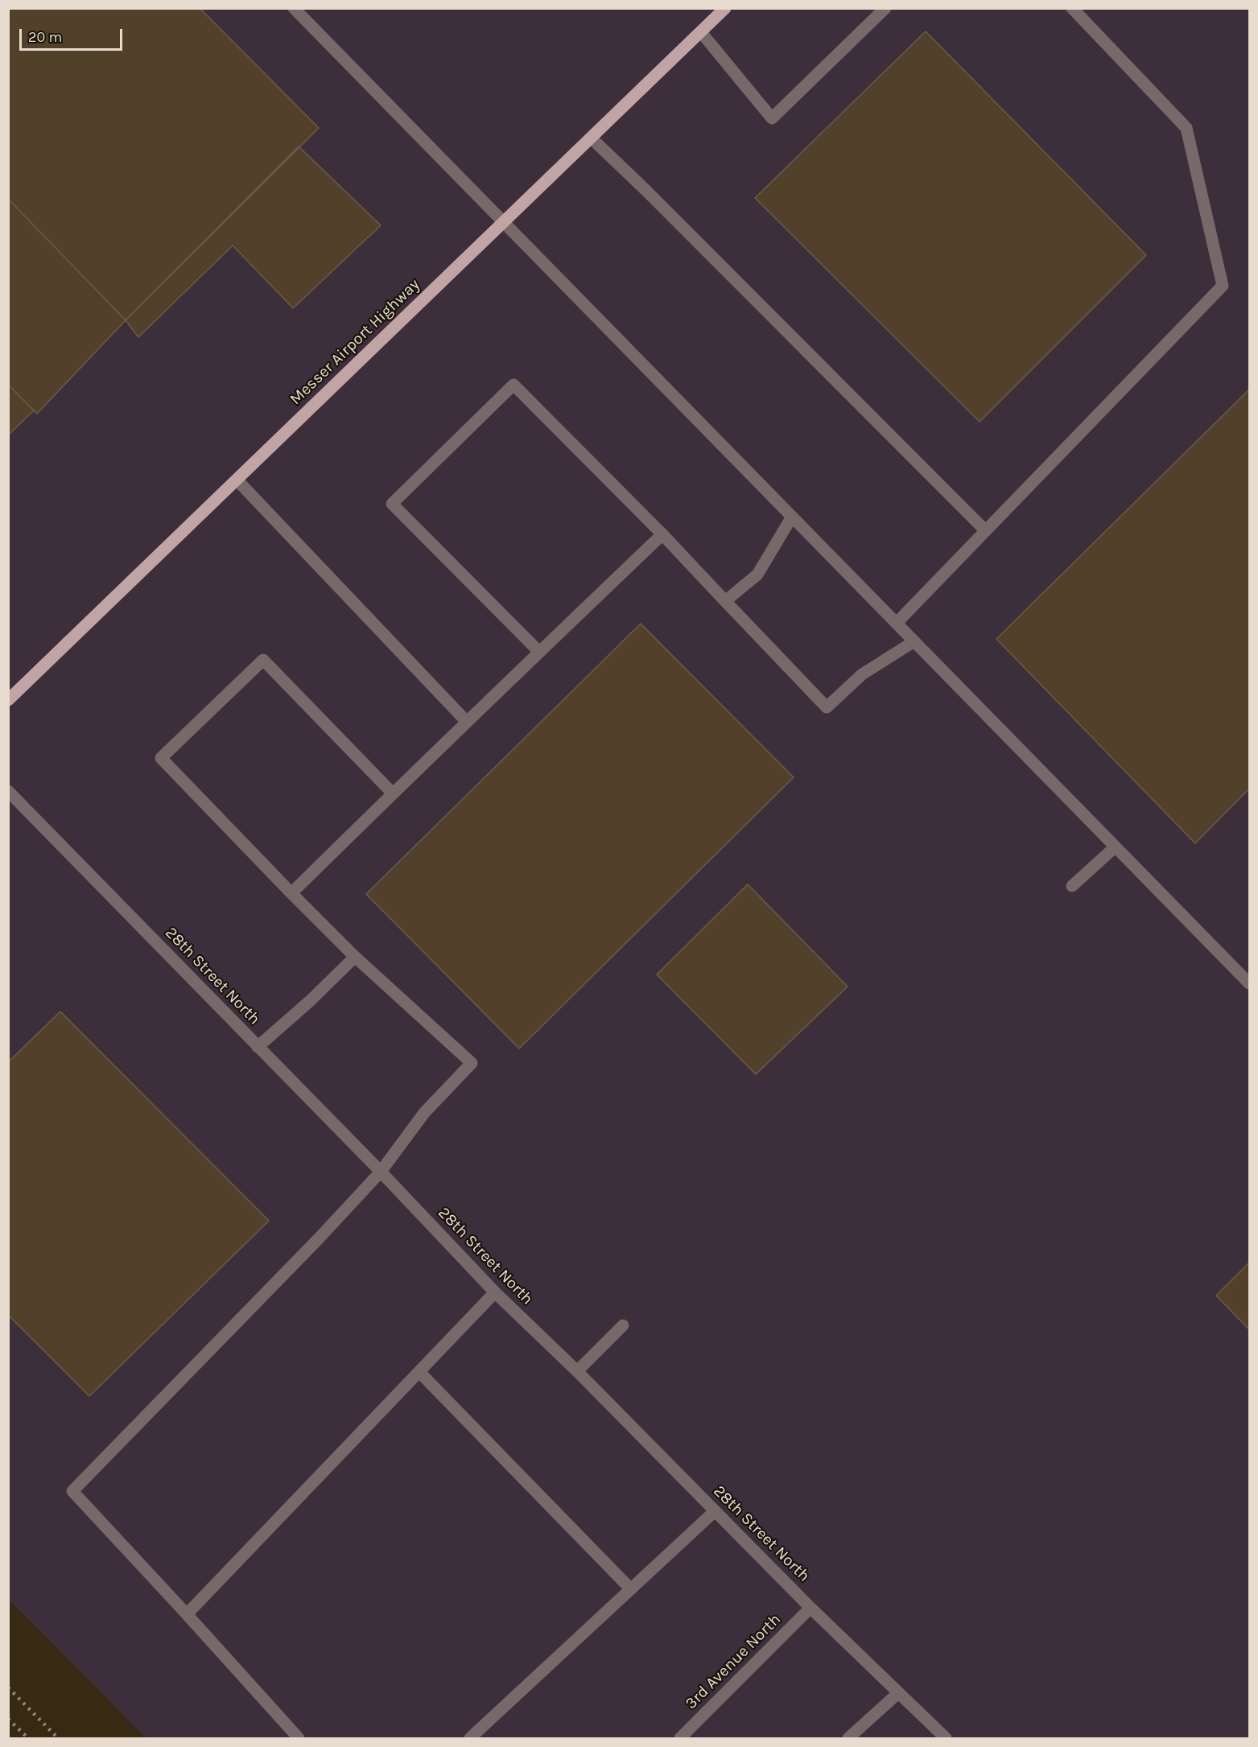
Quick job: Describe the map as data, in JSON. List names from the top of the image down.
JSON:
{
  "streets": {
    "main road": ["Messer Airport Highway"],
    "street": ["28th Street North", "3rd Avenue North"]
  },
  "crossings": [
    ["28th Street North", "3rd Avenue North"]
  ],
  "scale_bar": "20 m"
}
